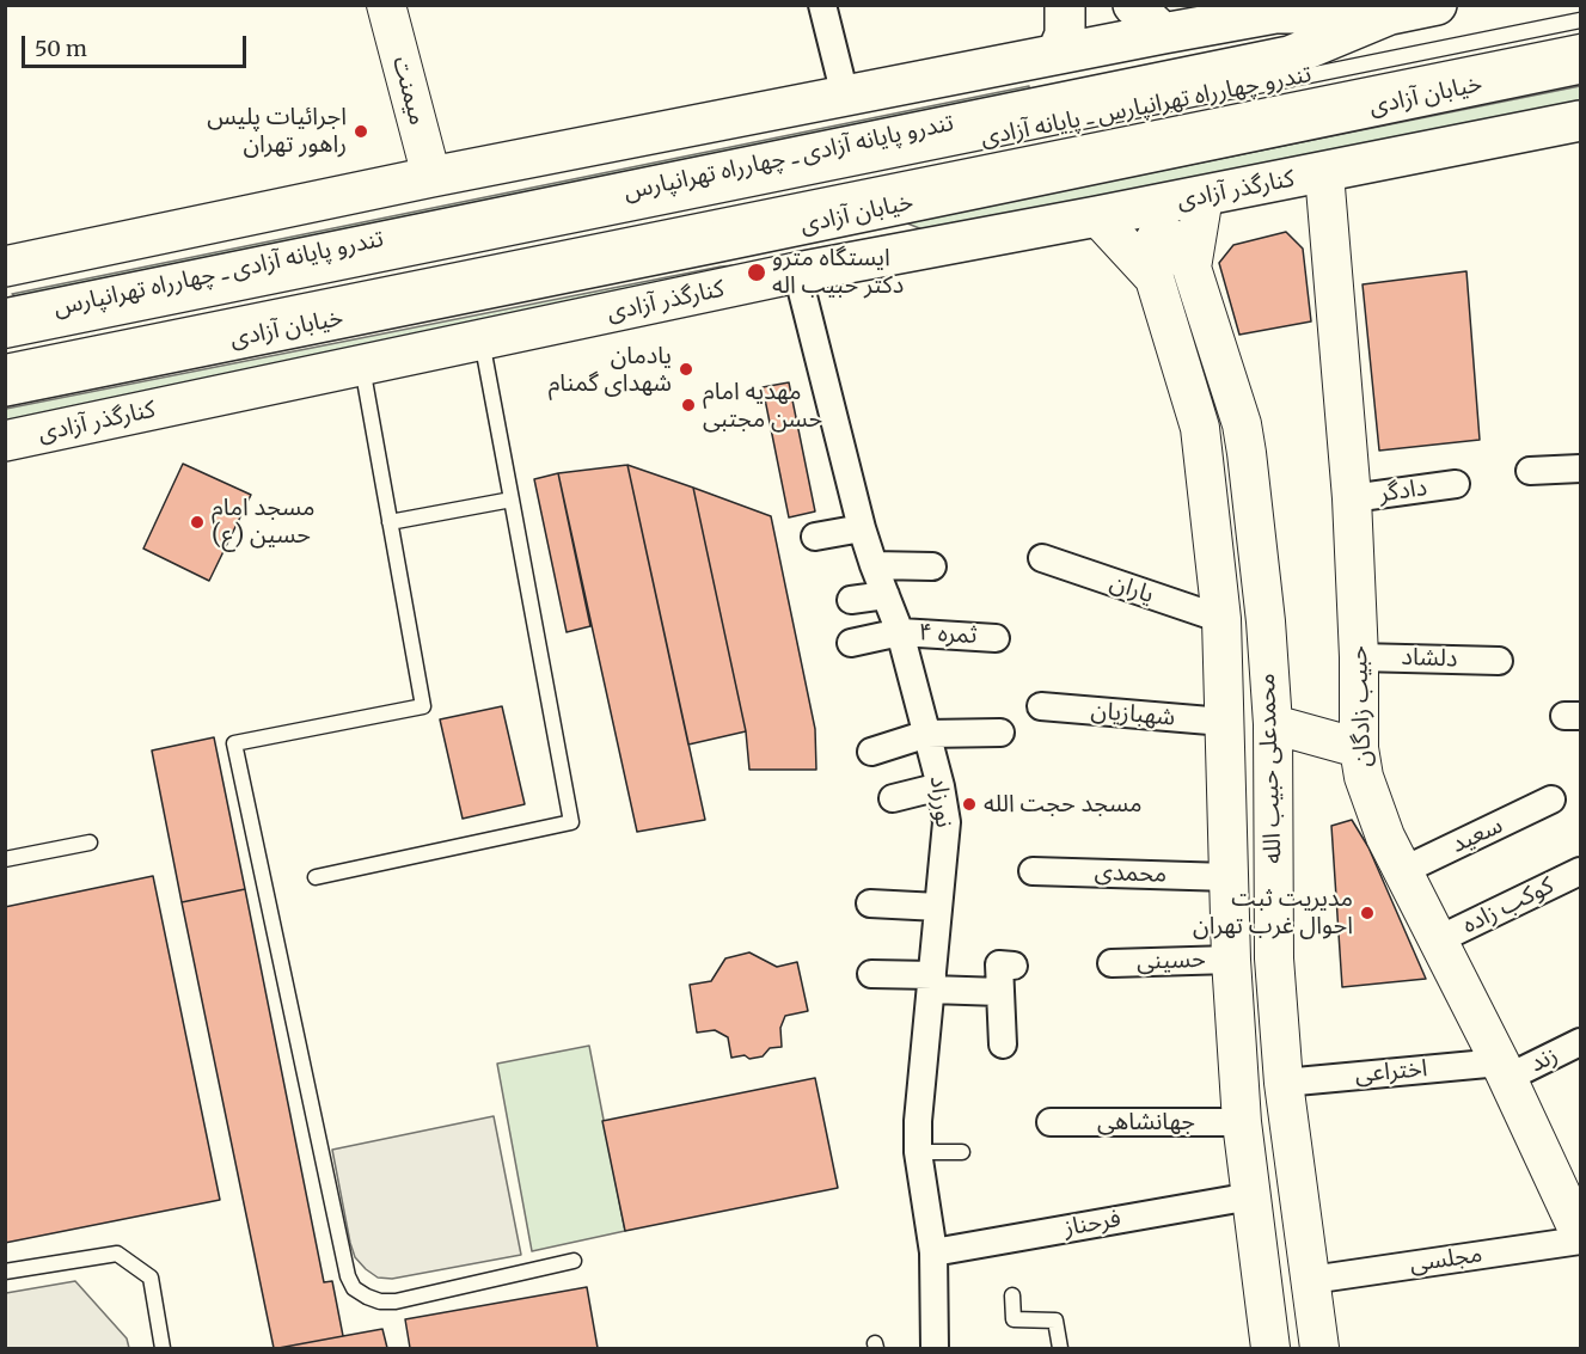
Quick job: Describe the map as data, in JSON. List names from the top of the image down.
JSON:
{
  "streets": {
    "main road": [
      "میمنت",
      "خیابان آزادی",
      "کنارگذر آزادی",
      "حبیب زادگان",
      "محمدعلی حبیب الله"
    ],
    "street": [
      "دادگر",
      "یاران",
      "ثمره ۴",
      "دلشاد",
      "شهبازیان",
      "نورزاد",
      "سعید",
      "محمدی",
      "کوکب زاده",
      "حسینی",
      "زند",
      "اختراعی",
      "جهانشاهی",
      "فرحناز",
      "مجلسی"
    ],
    "lane": ["تندرو چهارراه تهرانپارس ـ پایانه آزادی", "تندرو پایانه آزادی ـ چهارراه تهرانپارس"]
  },
  "crossings": [
    ["کنارگذر آزادی", "حبیب زادگان"],
    ["کنارگذر آزادی", "محمدعلی حبیب الله"],
    ["کنارگذر آزادی", "نورزاد"],
    ["دادگر", "حبیب زادگان"],
    ["یاران", "محمدعلی حبیب الله"],
    ["ثمره ۴", "نورزاد"],
    ["دلشاد", "حبیب زادگان"],
    ["حبیب زادگان", "سعید"],
    ["حبیب زادگان", "کوکب زاده"],
    ["حبیب زادگان", "زند"],
    ["حبیب زادگان", "اختراعی"],
    ["حبیب زادگان", "مجلسی"],
    ["شهبازیان", "محمدعلی حبیب الله"],
    ["محمدعلی حبیب الله", "محمدی"],
    ["محمدعلی حبیب الله", "حسینی"],
    ["محمدعلی حبیب الله", "اختراعی"],
    ["محمدعلی حبیب الله", "جهانشاهی"],
    ["محمدعلی حبیب الله", "فرحناز"],
    ["محمدعلی حبیب الله", "مجلسی"],
    ["نورزاد", "فرحناز"],
    ["زند", "اختراعی"]
  ],
  "places": [
    "اجرائیات پلیس راهور تهران",
    "ایستگاه مترو دکتر حبیب اله",
    "یادمان شهدای گمنام",
    "مهدیه امام حسن مجتبی",
    "مسجد امام حسين (ع)",
    "مسجد حجت الله",
    "مدیریت ثبت احوال غرب تهران"
  ],
  "scale_bar": "50 m"
}
